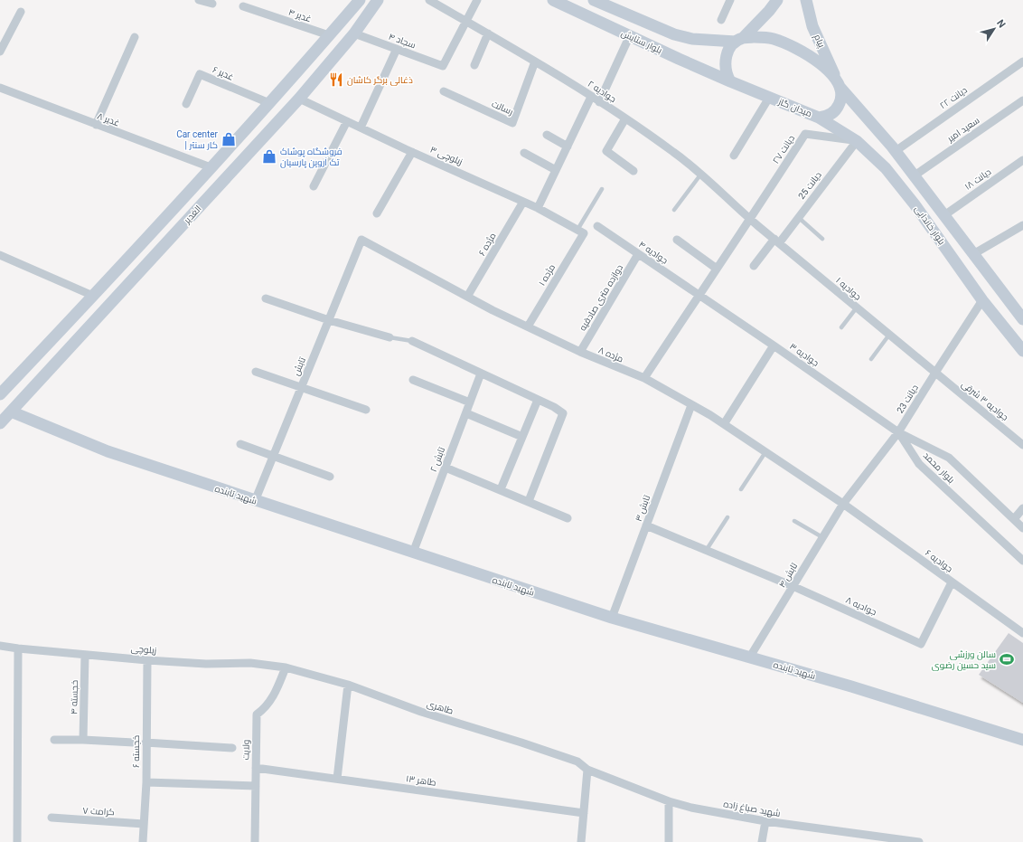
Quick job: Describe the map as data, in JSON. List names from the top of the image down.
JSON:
{
  "streets": {
    "main road": [
      "پیام",
      "بلوار ستایش",
      "میدان گاز",
      "الغدیر",
      "بلوار خاندایی",
      "شهید تابنده"
    ],
    "street": [
      "غدیر ۴",
      "سجاد ۴",
      "غدیر ۶",
      "جوادیه ۲",
      "دیانت ۲۲",
      "رسالت",
      "غدیر ۸",
      "سعید امیر",
      "دیانت ۲۷",
      "زیلوچی ۳",
      "دیانت ۱۸",
      "دیانت 25",
      "مژده ۶",
      "جوادیه ۴",
      "مژده ۱",
      "جوادیه ۱",
      "دوازده متری صادقیه",
      "مژده ۸",
      "جوادیه ۳",
      "تابش",
      "دیانت 23",
      "جوادیه ۳ شرقی",
      "تابش ۲",
      "بلوار محمد",
      "تابش ۳",
      "جوادیه ۶",
      "تابش ۴",
      "جوادیه ۸",
      "زیلوچی",
      "خجسته ۴",
      "طاهری",
      "ولایت",
      "خجسته ۶",
      "طاهر ۱۳",
      "شهید صباغ زاده",
      "کرامت ۷"
    ]
  },
  "crossings": [
    ["غدیر ۴", "الغدیر"],
    ["سجاد ۴", "جوادیه ۲"],
    ["سجاد ۴", "الغدیر"],
    ["پیام", "میدان گاز"],
    ["پیام", "بلوار خاندایی"],
    ["بلوار ستایش", "میدان گاز"],
    ["غدیر ۶", "الغدیر"],
    ["جوادیه ۲", "رسالت"],
    ["جوادیه ۲", "دیانت ۲۷"],
    ["جوادیه ۲", "جوادیه ۱"],
    ["دیانت ۲۲", "بلوار خاندایی"],
    ["میدان گاز", "بلوار خاندایی"],
    ["غدیر ۸", "الغدیر"],
    ["سعید امیر", "بلوار خاندایی"],
    ["دیانت ۲۷", "دیانت 25"],
    ["دیانت ۲۷", "بلوار خاندایی"],
    ["دیانت ۲۷", "جوادیه ۱"],
    ["زیلوچی ۳", "الغدیر"],
    ["زیلوچی ۳", "مژده ۶"],
    ["زیلوچی ۳", "مژده ۱"],
    ["دیانت ۱۸", "بلوار خاندایی"],
    ["دیانت 25", "بلوار خاندایی"],
    ["دیانت 25", "جوادیه ۱"],
    ["الغدیر", "شهید تابنده"],
    ["بلوار خاندایی", "دیانت 23"],
    ["مژده ۶", "مژده ۸"],
    ["جوادیه ۴", "دوازده متری صادقیه"],
    ["جوادیه ۴", "جوادیه ۳"],
    ["مژده ۱", "مژده ۸"],
    ["جوادیه ۱", "دیانت 23"],
    ["جوادیه ۱", "جوادیه ۳ شرقی"],
    ["دوازده متری صادقیه", "مژده ۸"],
    ["مژده ۸", "تابش"],
    ["مژده ۸", "دیانت 23"],
    ["مژده ۸", "تابش ۳"],
    ["مژده ۸", "جوادیه ۶"],
    ["مژده ۸", "تابش ۴"],
    ["جوادیه ۳", "دیانت 23"],
    ["جوادیه ۳", "بلوار محمد"],
    ["تابش", "شهید تابنده"],
    ["دیانت 23", "جوادیه ۳ شرقی"],
    ["دیانت 23", "بلوار محمد"],
    ["دیانت 23", "جوادیه ۶"],
    ["دیانت 23", "تابش ۴"],
    ["تابش ۲", "شهید تابنده"],
    ["شهید تابنده", "تابش ۳"],
    ["شهید تابنده", "تابش ۴"],
    ["تابش ۳", "جوادیه ۸"],
    ["جوادیه ۶", "تابش ۴"],
    ["جوادیه ۶", "جوادیه ۸"],
    ["تابش ۴", "جوادیه ۸"],
    ["زیلوچی", "خجسته ۴"],
    ["زیلوچی", "طاهری"],
    ["زیلوچی", "ولایت"],
    ["زیلوچی", "خجسته ۶"],
    ["طاهری", "ولایت"],
    ["طاهری", "شهید صباغ زاده"],
    ["ولایت", "طاهر ۱۳"],
    ["خجسته ۶", "کرامت ۷"]
  ],
  "places": {
    "restaurant": ["ذغالی برگر کاشان"],
    "shop": ["Car center | کار سنتر", "فروشگاه پوشاک تک آروین پارسیان"],
    "sports": ["سالن ورزشی سید حسین رضوی"]
  },
  "north": "top right"
}
